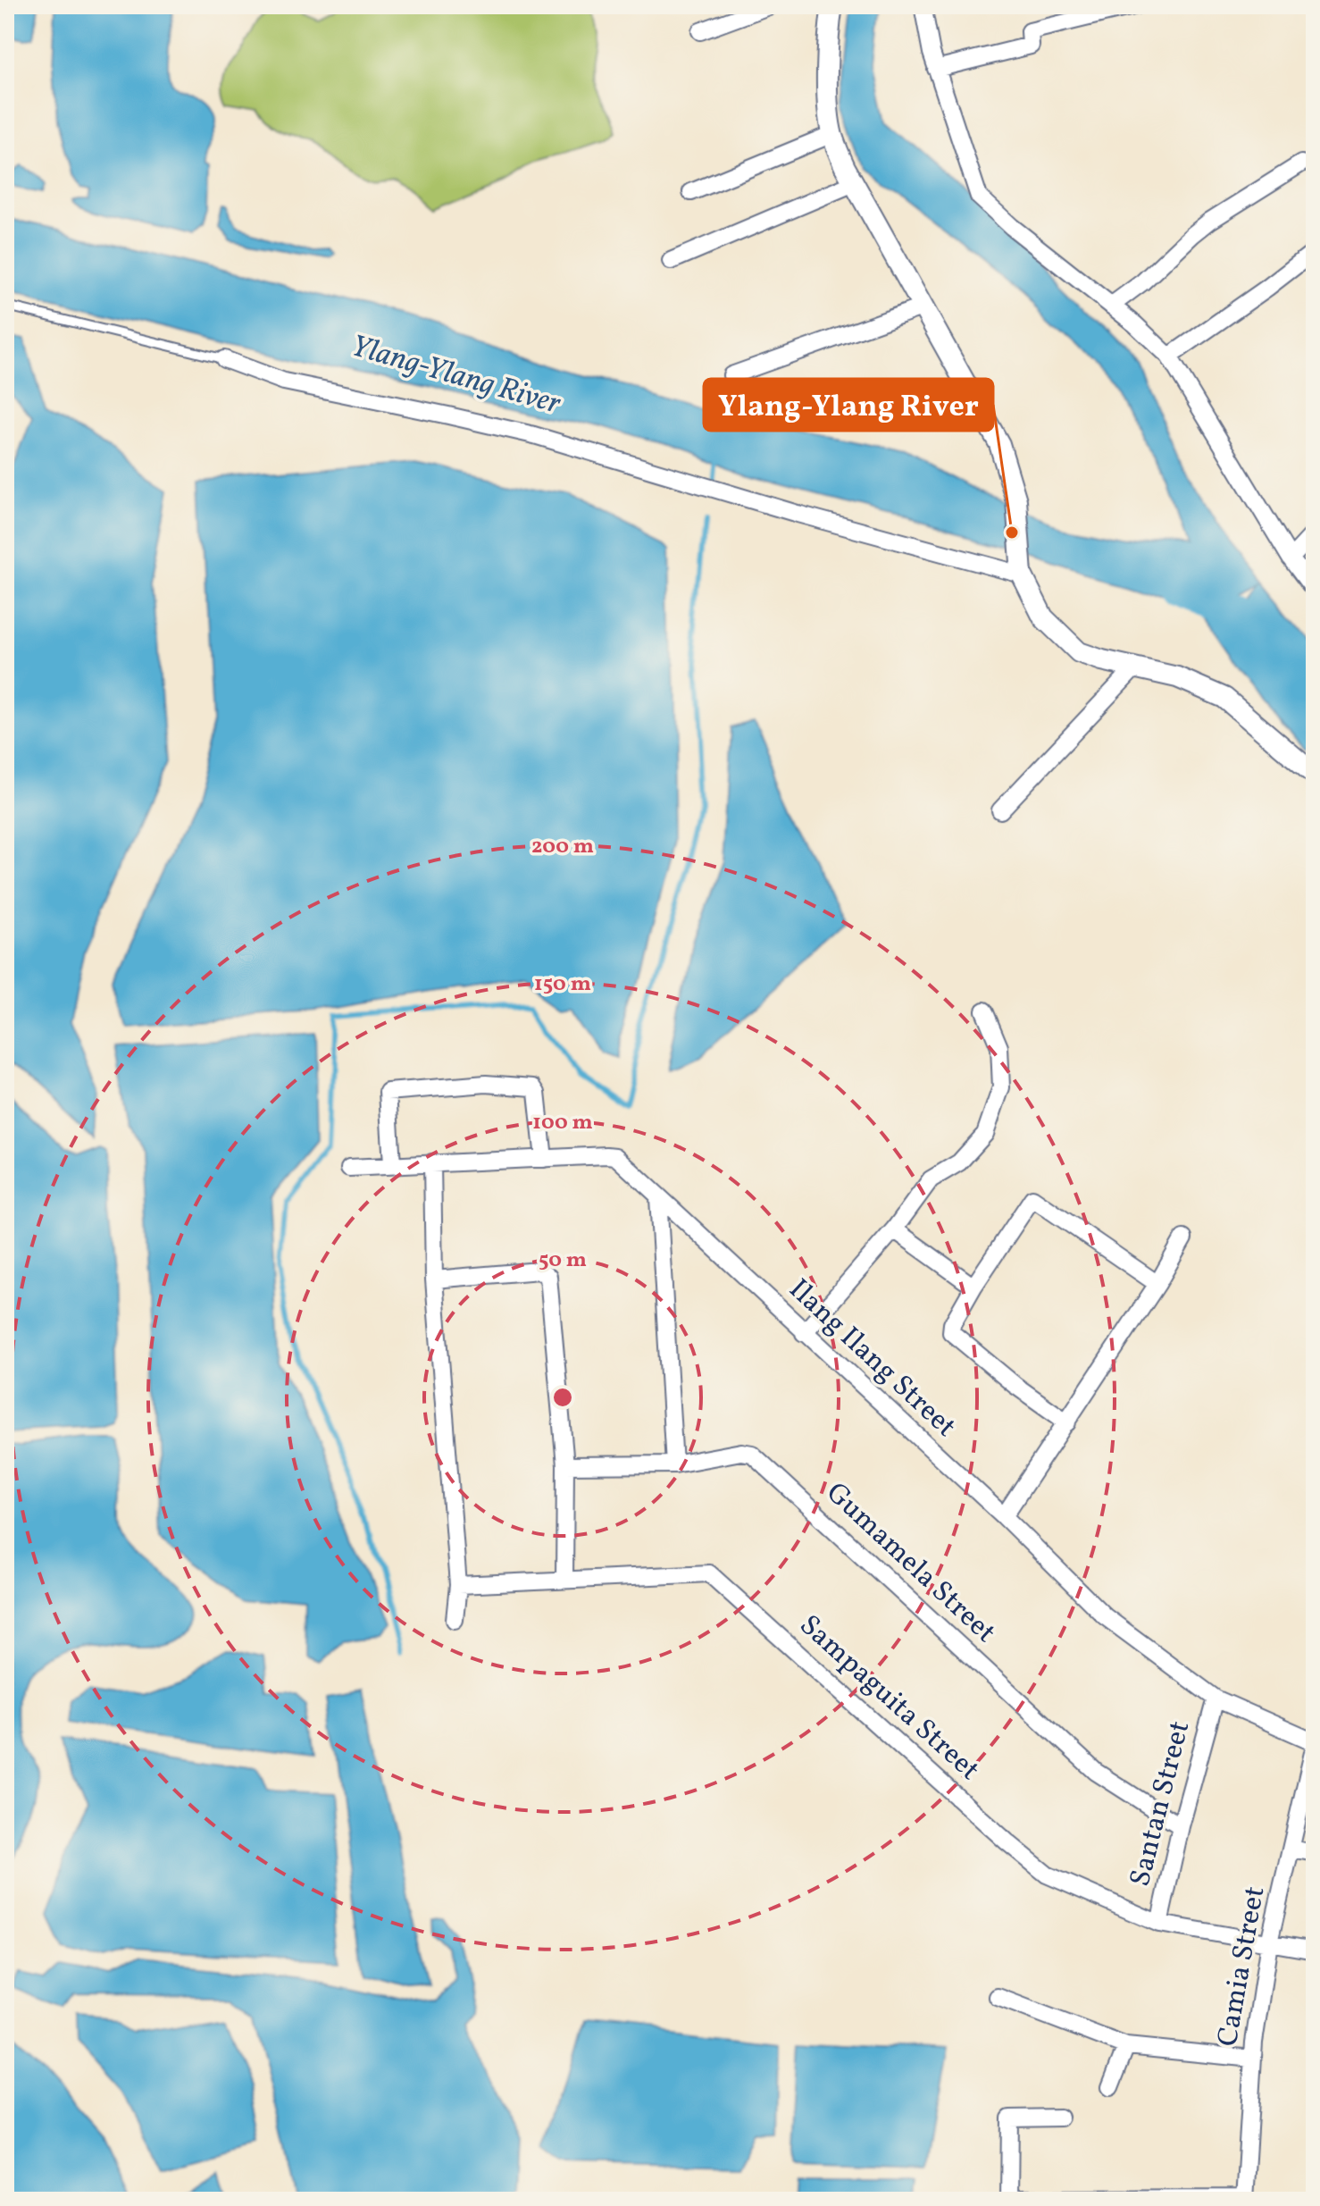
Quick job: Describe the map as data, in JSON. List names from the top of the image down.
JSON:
{
  "streets": {
    "street": [
      "Ilang Ilang Street",
      "Gumamela Street",
      "Sampaguita Street",
      "Santan Street",
      "Camia Street"
    ]
  },
  "crossings": [
    ["Ilang Ilang Street", "Santan Street"],
    ["Ilang Ilang Street", "Camia Street"],
    ["Gumamela Street", "Santan Street"],
    ["Sampaguita Street", "Santan Street"],
    ["Sampaguita Street", "Camia Street"]
  ],
  "water": ["Ylang-Ylang River"],
  "places": ["Ylang-Ylang River"],
  "rings": [
    "200 m",
    "150 m",
    "100 m",
    "50 m"
  ]
}
